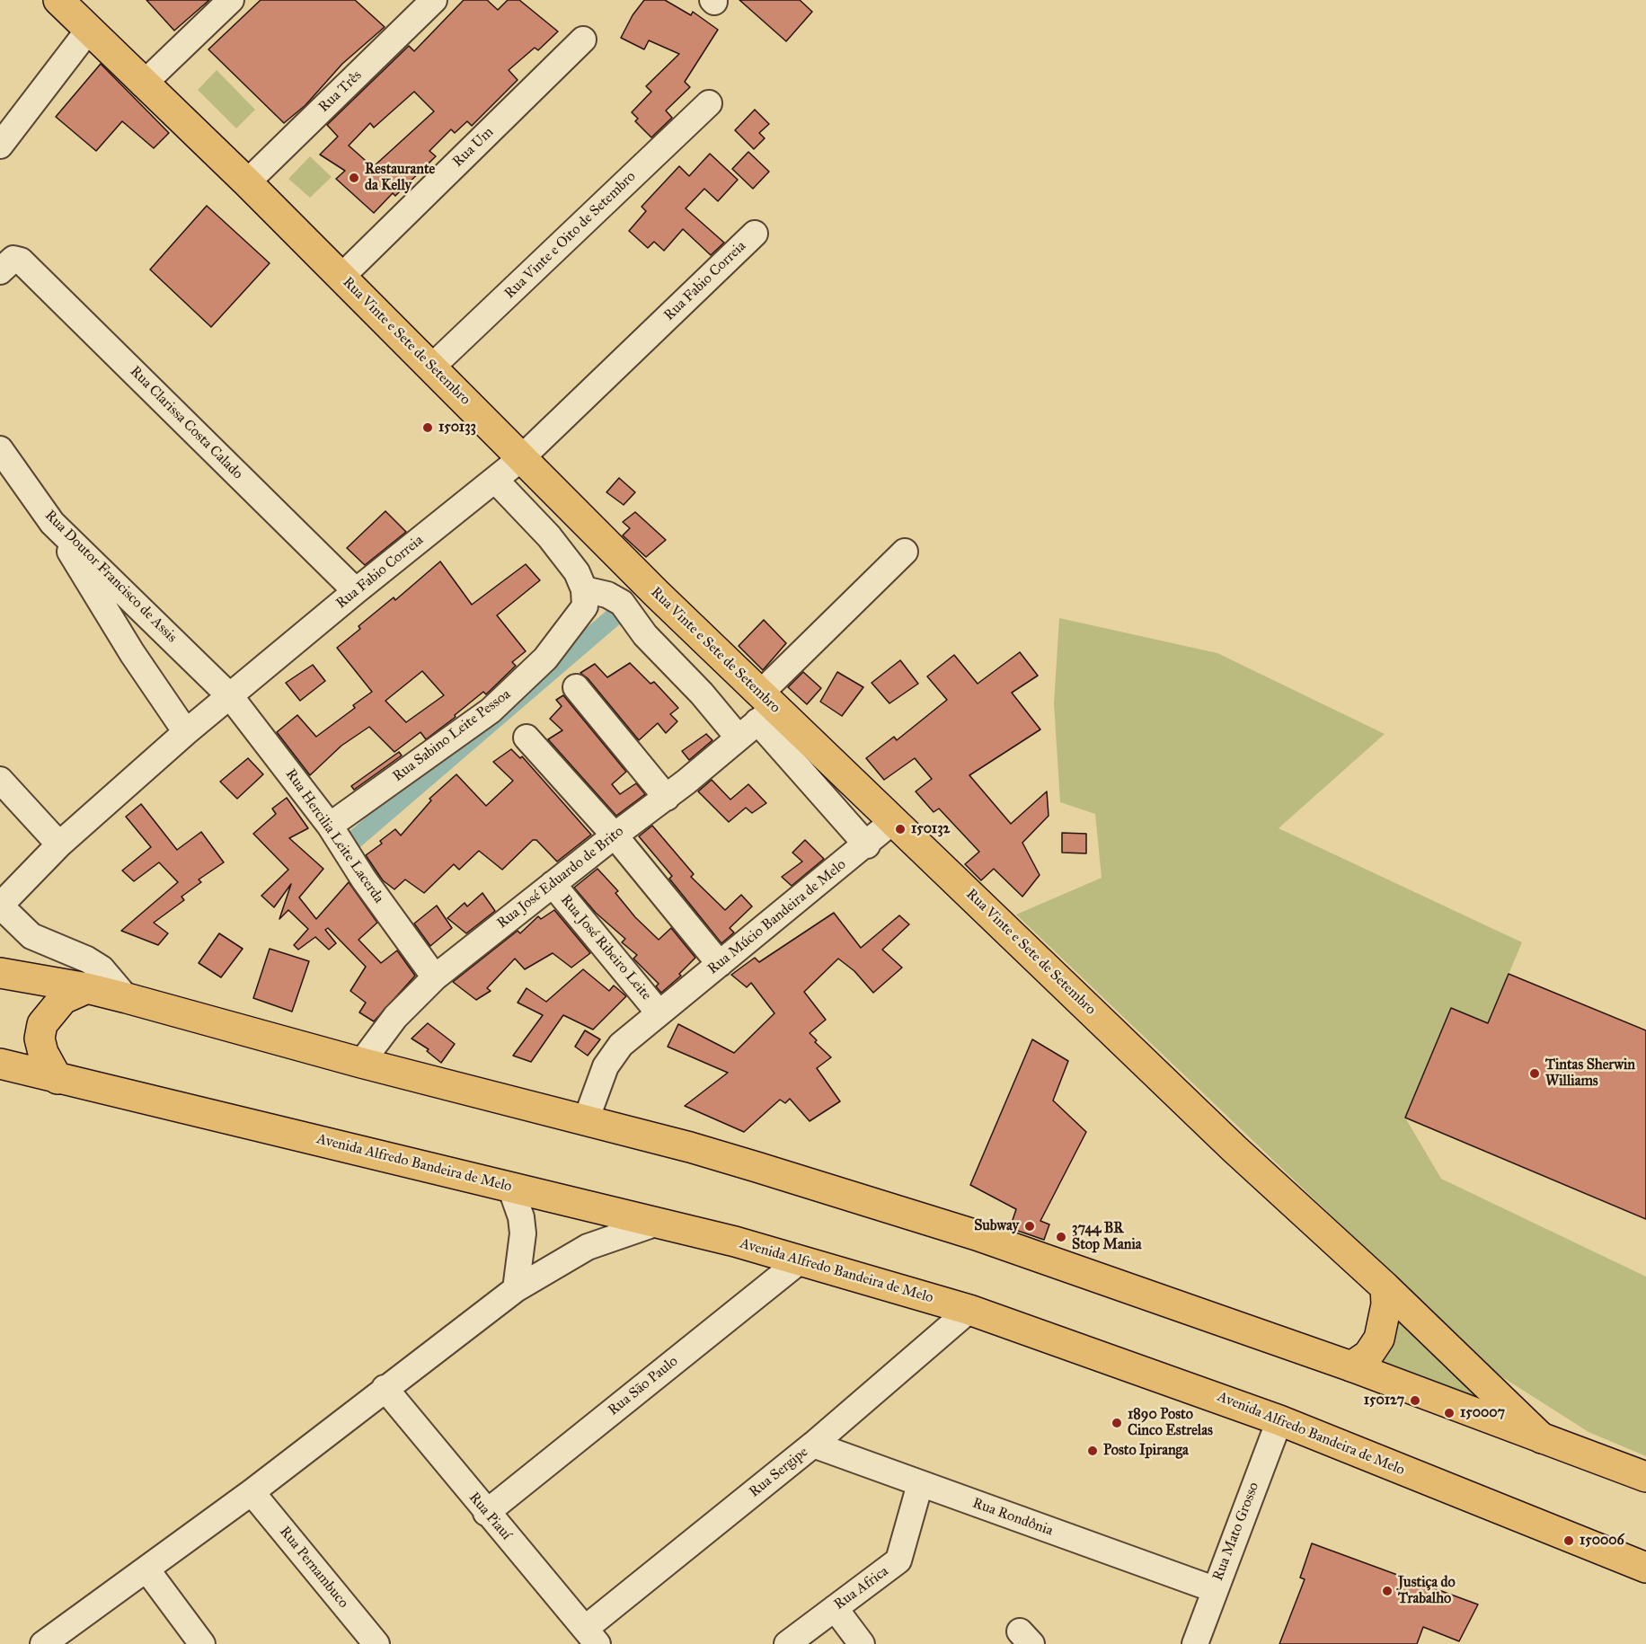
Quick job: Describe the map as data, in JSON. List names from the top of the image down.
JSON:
{
  "streets": {
    "main road": ["Rua Vinte e Sete de Setembro", "Avenida Alfredo Bandeira de Melo"],
    "street": [
      "Rua Três",
      "Rua Um",
      "Rua Vinte e Oito de Setembro",
      "Rua Fabio Correia",
      "Rua Clarissa Costa Calado",
      "Rua Doutor Francisco de Assis",
      "Rua Sabino Leite Pessoa",
      "Rua Hercilia Leite Lacerda",
      "Rua José Eduardo de Brito",
      "Rua Múcio Bandeira de Melo",
      "Rua José Ribeiro Leite",
      "Rua São Paulo",
      "Rua Sergipe",
      "Rua Piauí",
      "Rua Rondônia",
      "Rua Mato Grosso",
      "Rua Pernambuco",
      "Rua Africa"
    ]
  },
  "crossings": [
    ["Rua Três", "Rua Vinte e Sete de Setembro"],
    ["Rua Um", "Rua Vinte e Sete de Setembro"],
    ["Rua Vinte e Oito de Setembro", "Rua Vinte e Sete de Setembro"],
    ["Rua Fabio Correia", "Rua Vinte e Sete de Setembro"],
    ["Rua Fabio Correia", "Rua Clarissa Costa Calado"],
    ["Rua Fabio Correia", "Rua Doutor Francisco de Assis"],
    ["Rua Fabio Correia", "Rua Hercilia Leite Lacerda"],
    ["Rua Vinte e Sete de Setembro", "Rua José Eduardo de Brito"],
    ["Rua Vinte e Sete de Setembro", "Rua Múcio Bandeira de Melo"],
    ["Rua Doutor Francisco de Assis", "Rua Hercilia Leite Lacerda"],
    ["Rua Sabino Leite Pessoa", "Rua Hercilia Leite Lacerda"],
    ["Rua Hercilia Leite Lacerda", "Rua José Eduardo de Brito"],
    ["Rua José Eduardo de Brito", "Rua José Ribeiro Leite"],
    ["Rua Múcio Bandeira de Melo", "Rua José Ribeiro Leite"],
    ["Avenida Alfredo Bandeira de Melo", "Rua São Paulo"],
    ["Avenida Alfredo Bandeira de Melo", "Rua Sergipe"],
    ["Avenida Alfredo Bandeira de Melo", "Rua Mato Grosso"],
    ["Rua São Paulo", "Rua Piauí"],
    ["Rua Sergipe", "Rua Piauí"],
    ["Rua Sergipe", "Rua Rondônia"],
    ["Rua Rondônia", "Rua Mato Grosso"],
    ["Rua Rondônia", "Rua Africa"]
  ],
  "places": [
    "Restaurante da Kelly",
    "150133",
    "150132",
    "Tintas Sherwin Williams",
    "Subway",
    "3744 BR Stop Mania",
    "150127",
    "150007",
    "1890 Posto Cinco Estrelas",
    "Posto Ipiranga",
    "150006",
    "Justiça do Trabalho"
  ]
}
